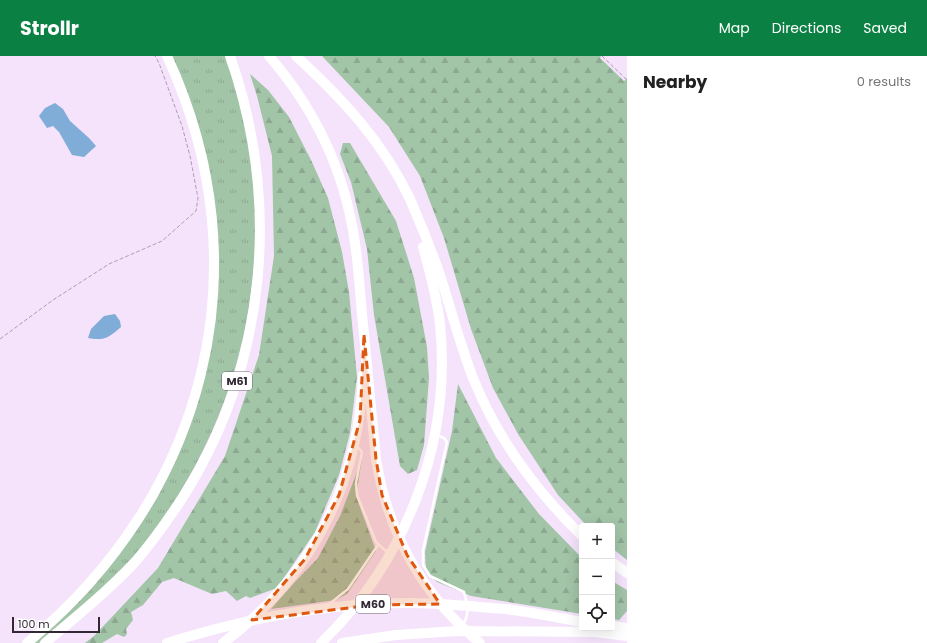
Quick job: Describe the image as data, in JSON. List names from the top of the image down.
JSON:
{
  "streets": {
    "highway": ["M61", "M60"]
  },
  "scale_bar": "100 m",
  "page": {
    "header": "Strollr",
    "nav": ["Map", "Directions", "Saved"],
    "heading": ["Nearby", "0 results"],
    "map_buttons": ["+", "−"],
    "scale": "100 m"
  }
}
